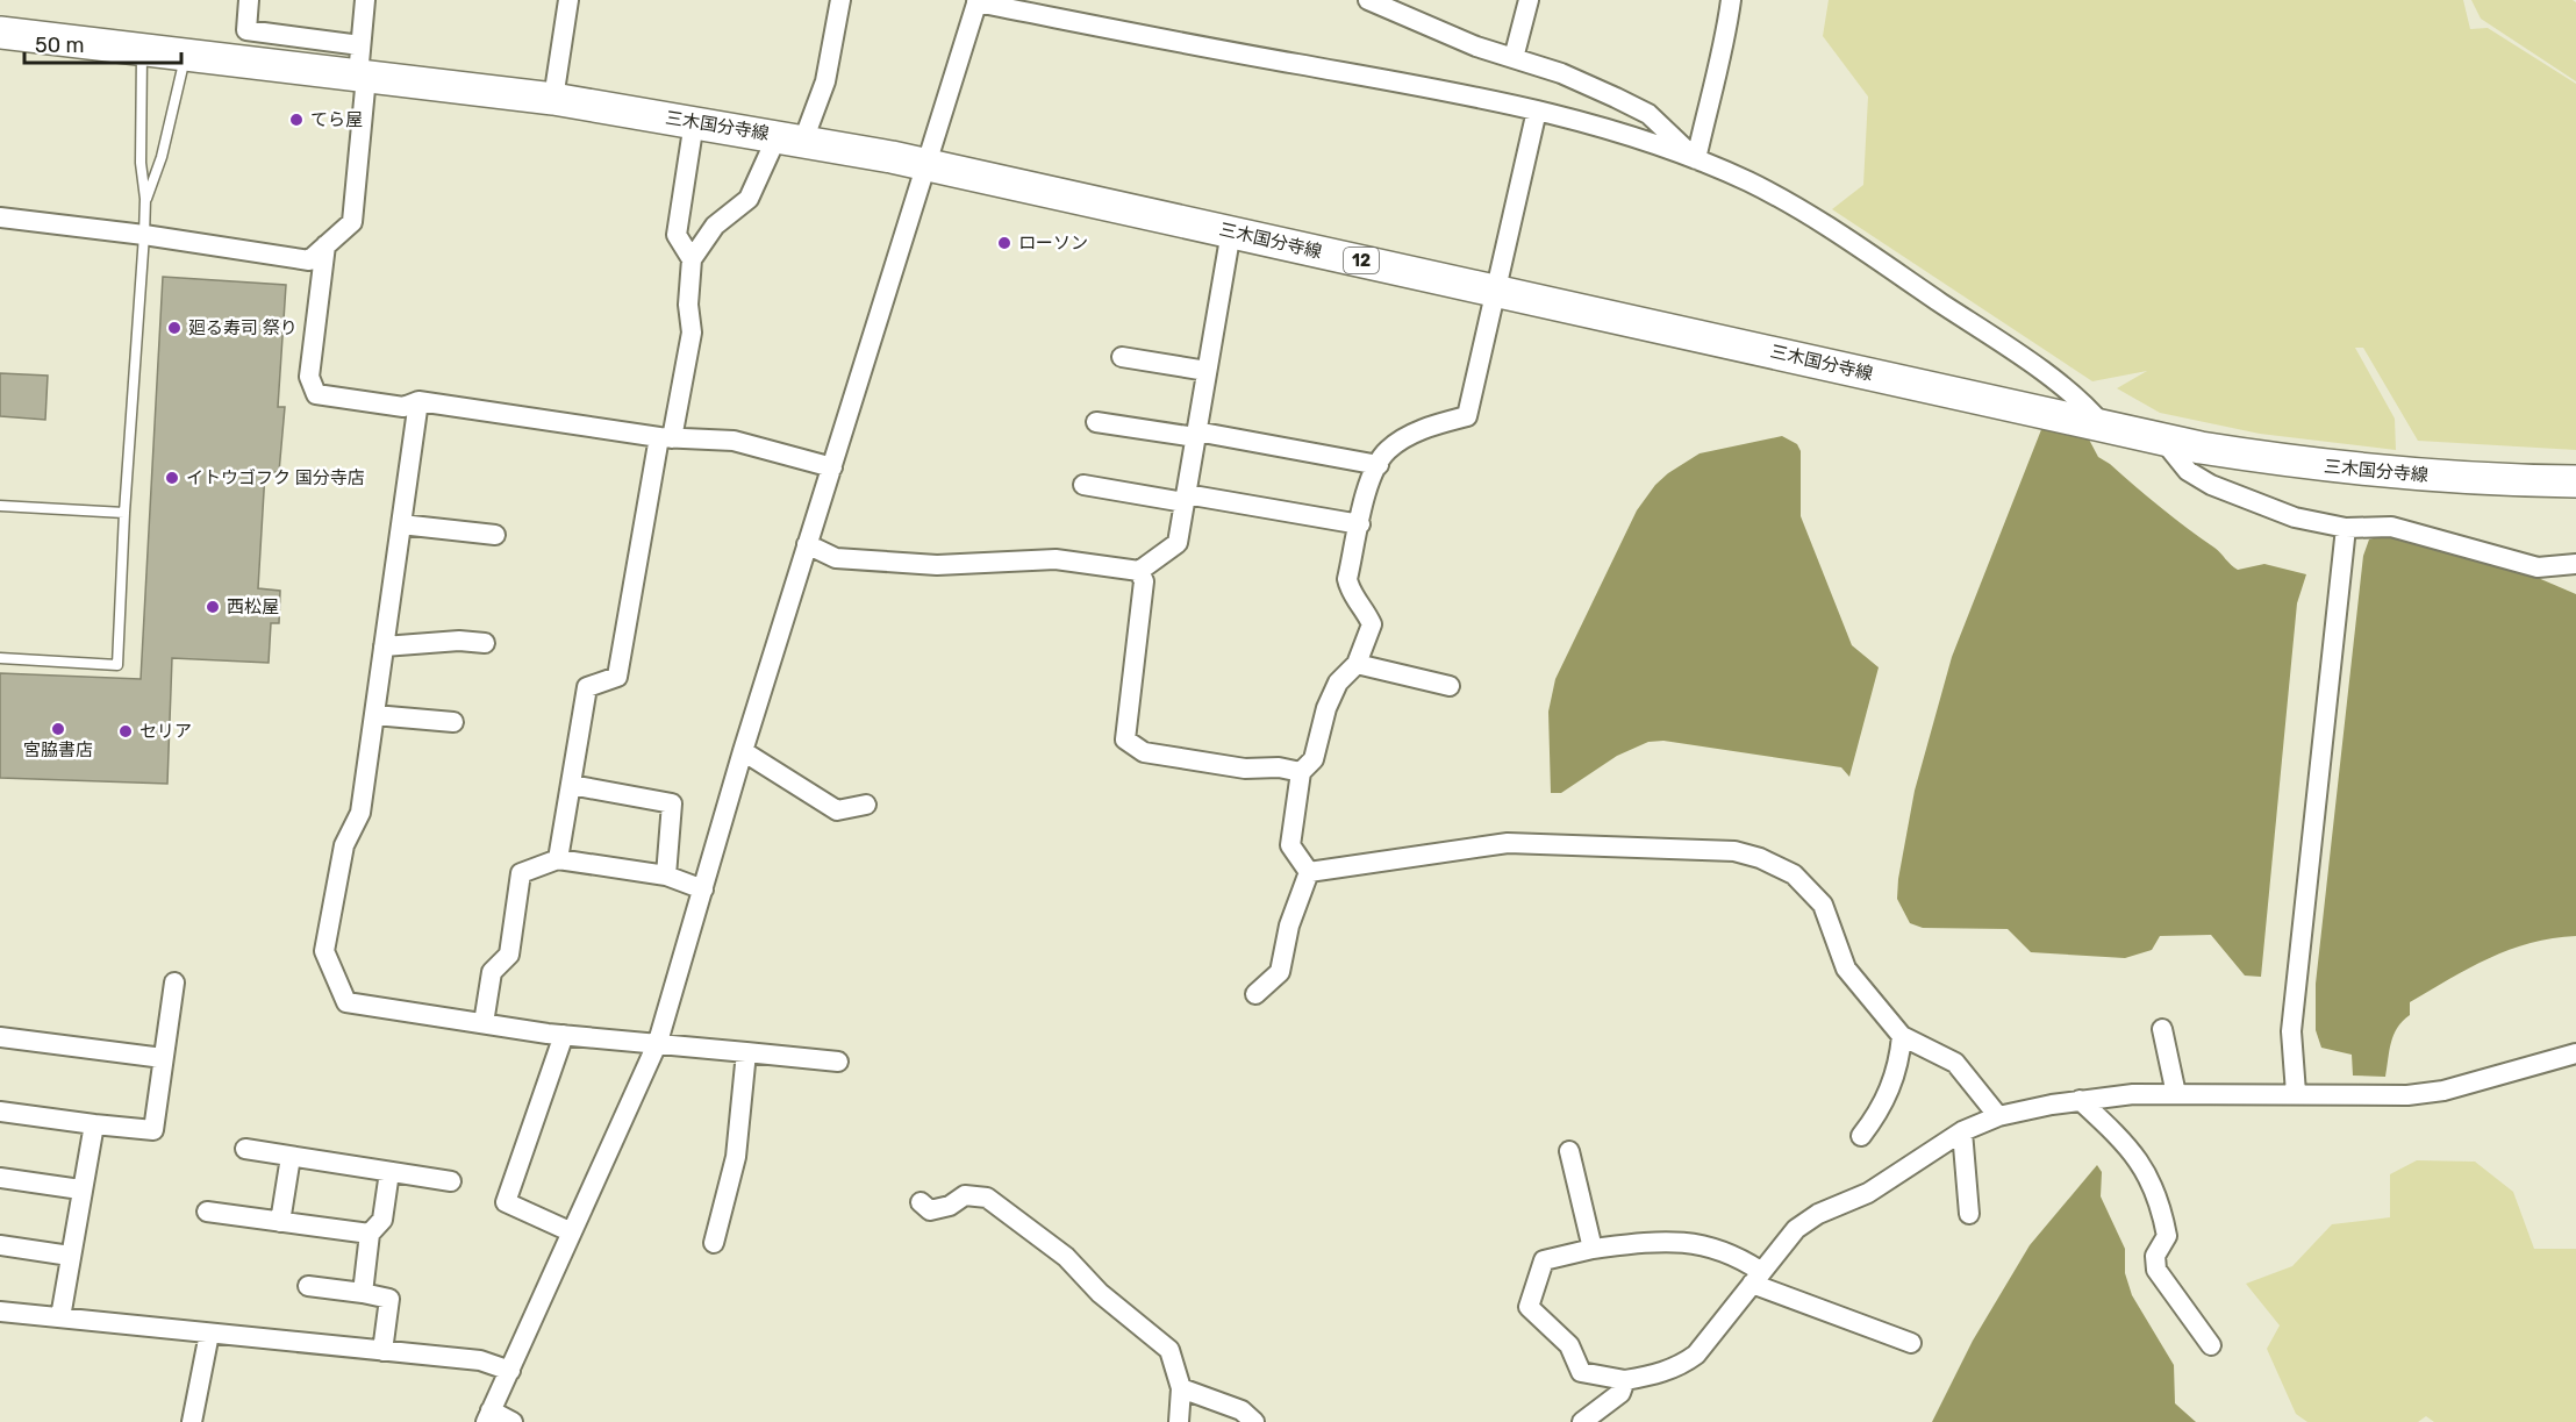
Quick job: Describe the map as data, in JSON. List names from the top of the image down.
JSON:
{
  "streets": {
    "main road": ["三木国分寺線", "12"]
  },
  "places": [
    "てら屋",
    "ローソン",
    "廻る寿司 祭り",
    "イトウゴフク 国分寺店",
    "西松屋",
    "宮脇書店",
    "セリア"
  ],
  "scale_bar": "50 m"
}
